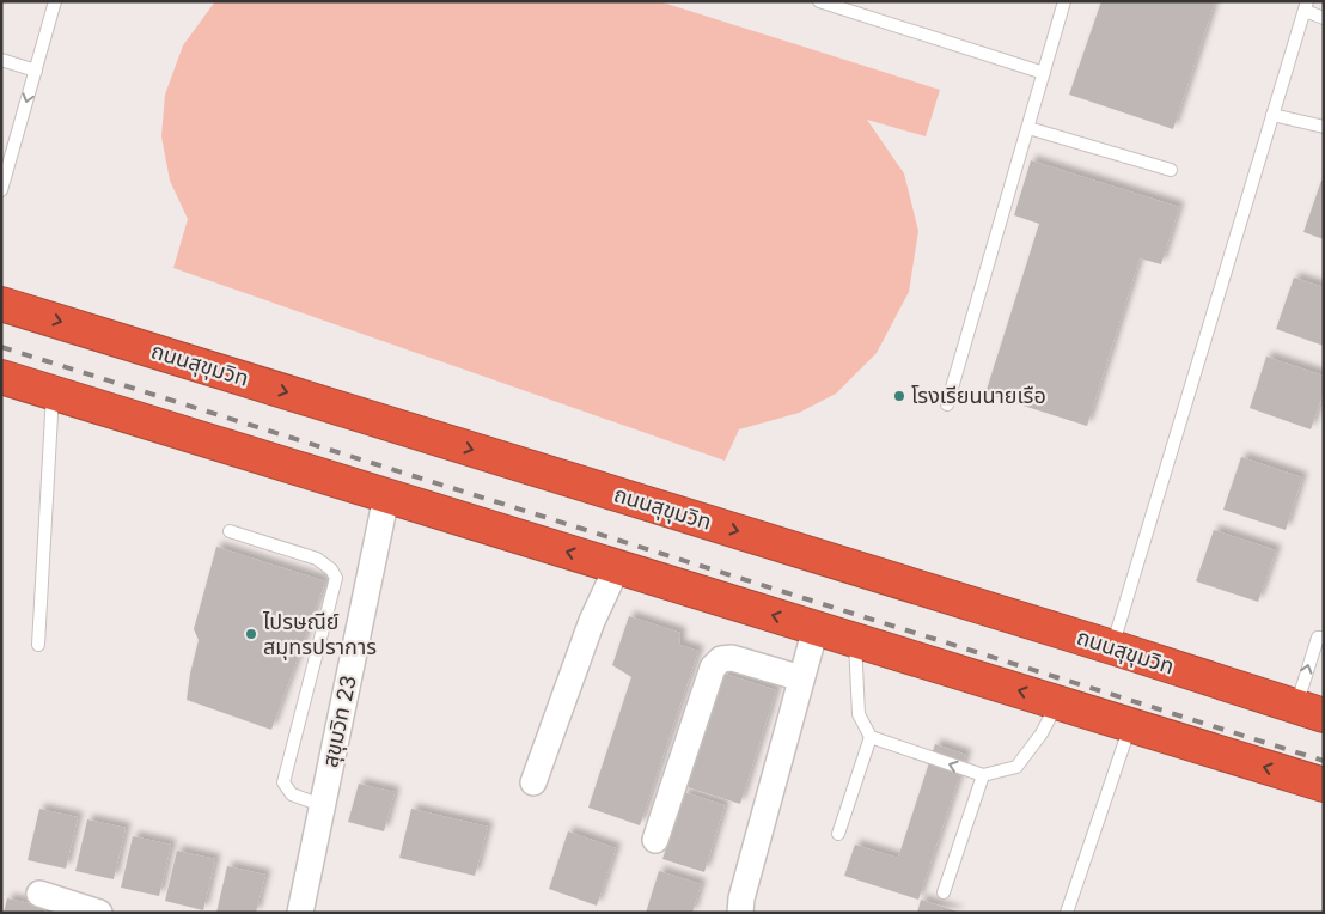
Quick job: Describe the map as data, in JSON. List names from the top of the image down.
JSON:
{
  "streets": {
    "highway": ["ถนนสุขุมวิท"],
    "street": ["สุขุมวิท 23"]
  },
  "places": ["โรงเรียนนายเรือ", "ไปรษณีย์ สมุทรปราการ"]
}
